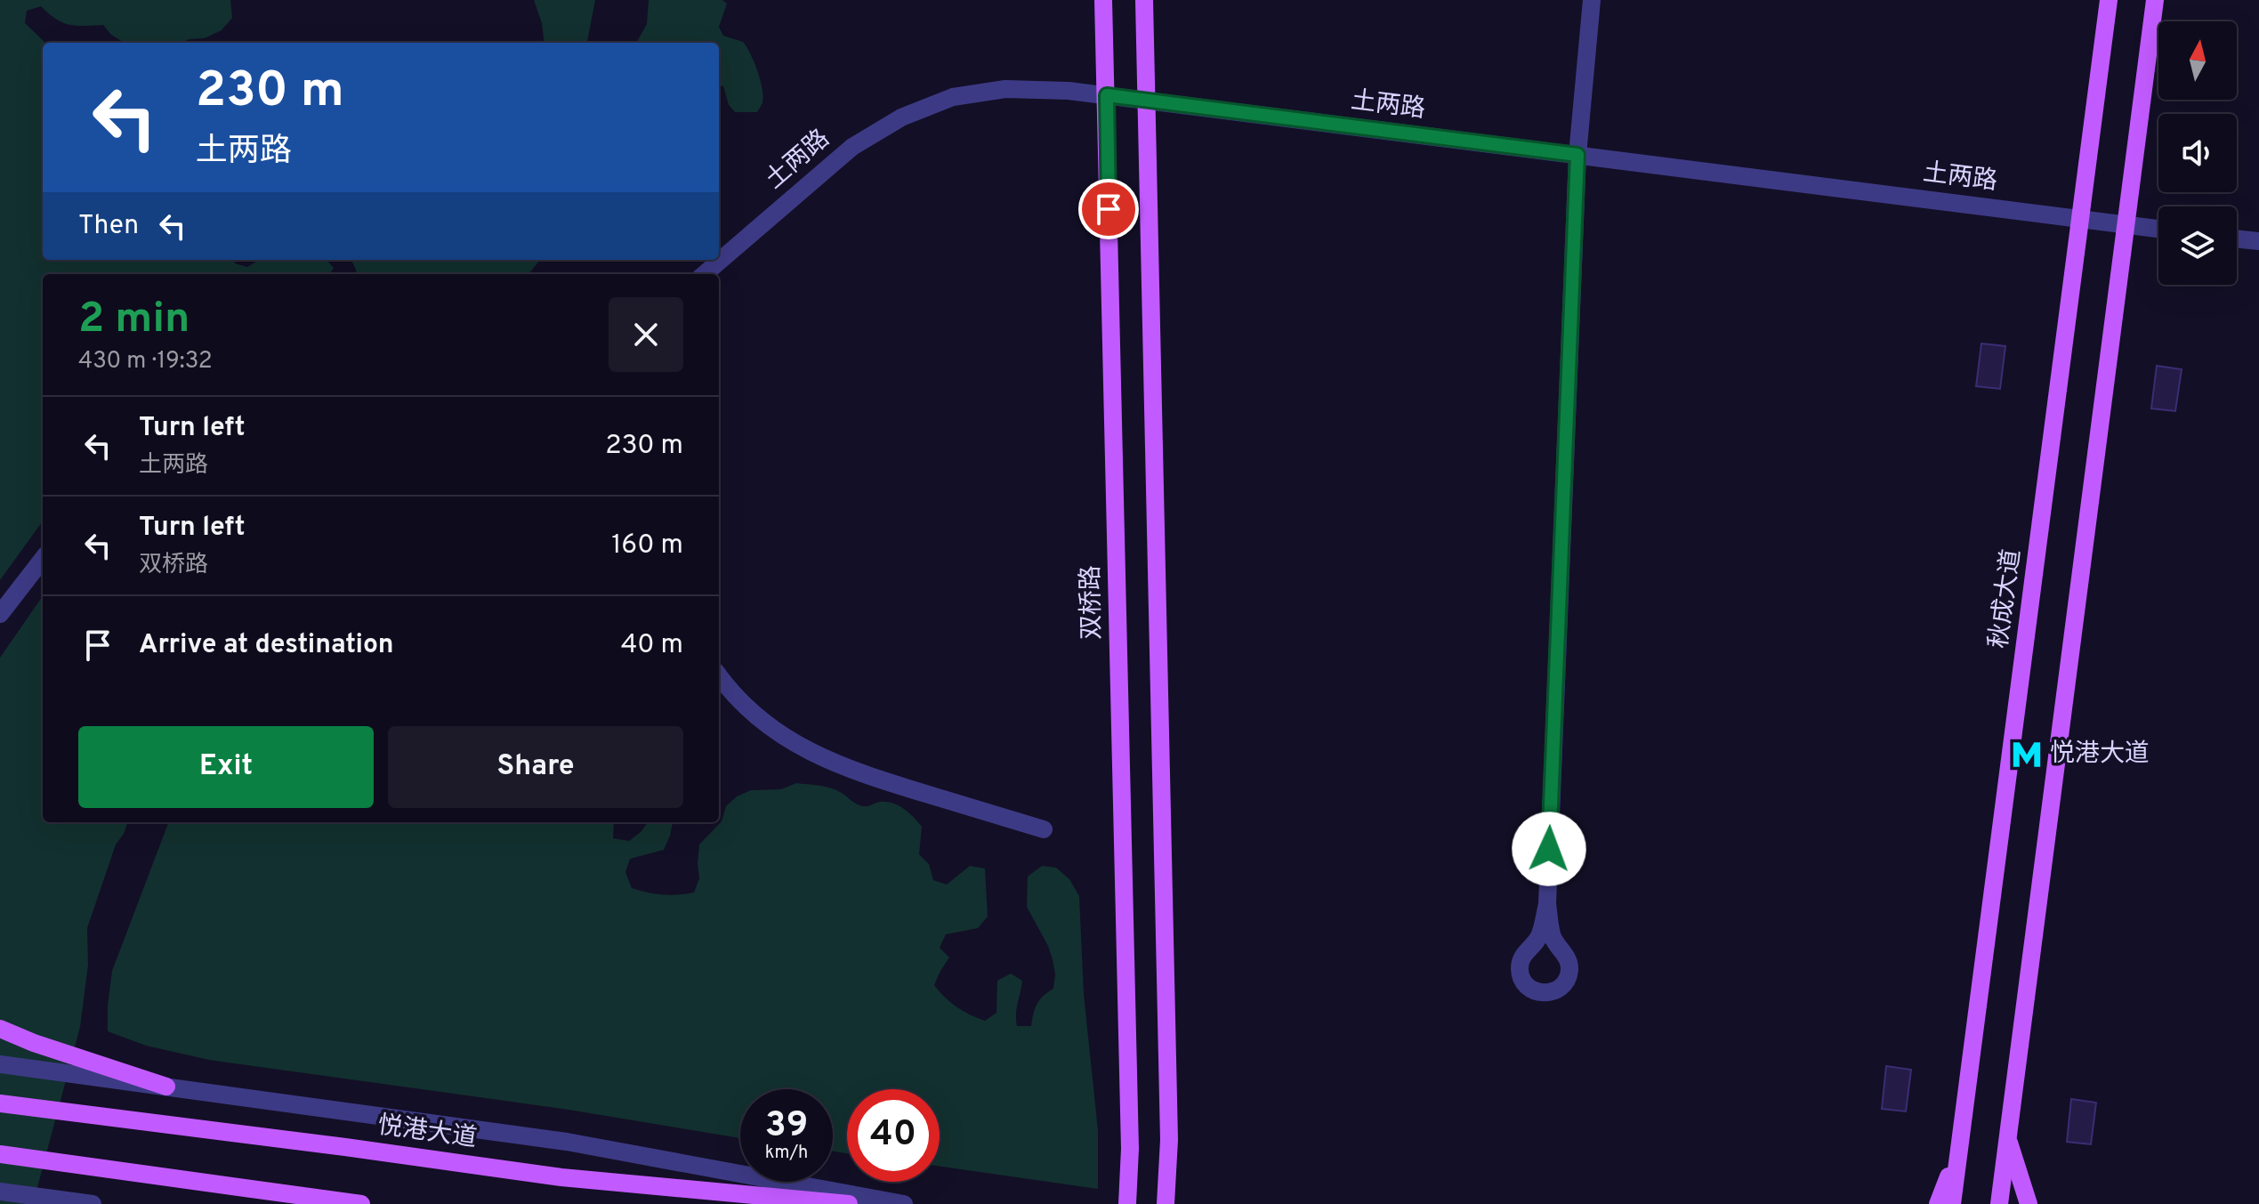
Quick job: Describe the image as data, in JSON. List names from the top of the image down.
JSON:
{
  "streets": {
    "main road": ["秋成大道", "双桥路", "悦港大道"],
    "street": ["土两路"]
  },
  "crossings": [
    ["土两路", "秋成大道"],
    ["土两路", "双桥路"]
  ],
  "places": {
    "metro station": ["悦港大道"]
  },
  "north": "top",
  "page": {
    "turn": ["230 m", "土两路"],
    "then": "Then",
    "heading": ["2 min", "430 m · 19:32"],
    "list": [
      {
        "name": "Turn left",
        "note": "土两路",
        "value": "230 m"
      },
      {
        "name": "Turn left",
        "note": "双桥路",
        "value": "160 m"
      },
      {
        "name": "Arrive at destination",
        "value": "40 m"
      }
    ],
    "buttons": ["Exit", "Share"],
    "speed": "39 km/h",
    "limit": "40"
  }
}
